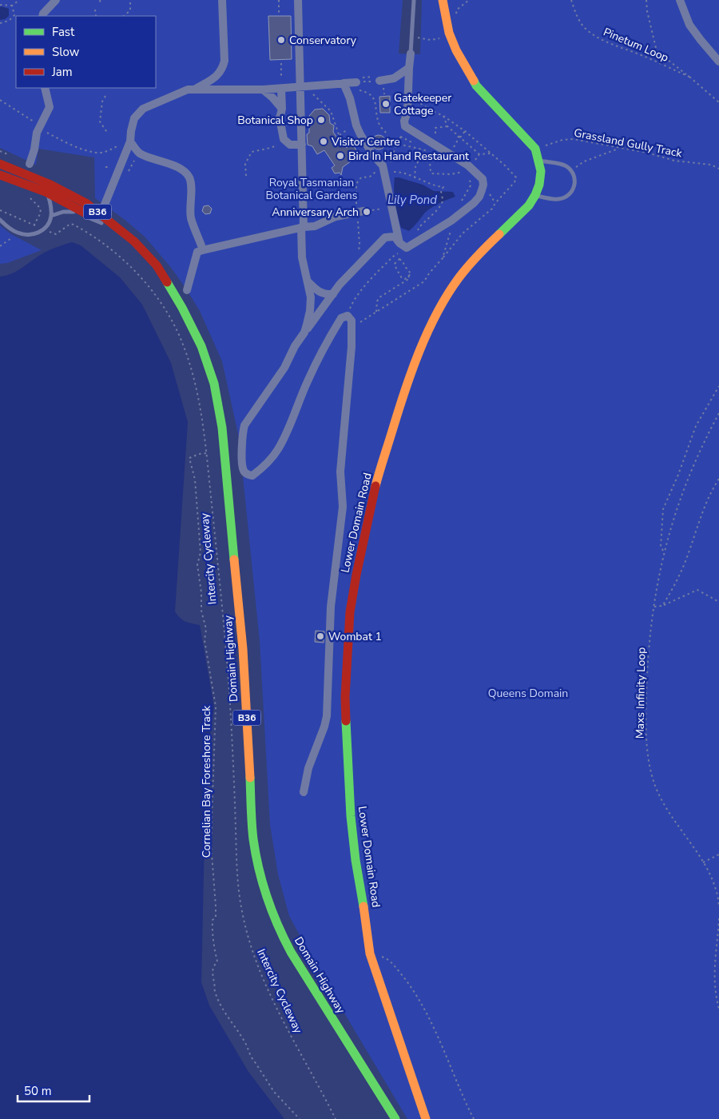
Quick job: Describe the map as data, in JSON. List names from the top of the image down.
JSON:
{
  "streets": {
    "main road": ["B36", "Lower Domain Road", "Domain Highway"],
    "path": [
      "Pinetum Loop",
      "Grassland Gully Track",
      "Intercity Cycleway",
      "Maxs Infinity Loop",
      "Cornelian Bay Foreshore Track"
    ]
  },
  "crossings": [
    ["Grassland Gully Track", "Lower Domain Road"],
    ["Intercity Cycleway", "Cornelian Bay Foreshore Track"]
  ],
  "water": ["Lily Pond"],
  "parks": ["Royal Tasmanian Botanical Gardens", "Queens Domain"],
  "places": [
    "Conservatory",
    "Gatekeeper Cottage",
    "Botanical Shop",
    "Visitor Centre",
    "Bird In Hand Restaurant",
    "Anniversary Arch",
    "Wombat 1"
  ],
  "legend": ["Fast", "Slow", "Jam"],
  "scale_bar": "50 m"
}
